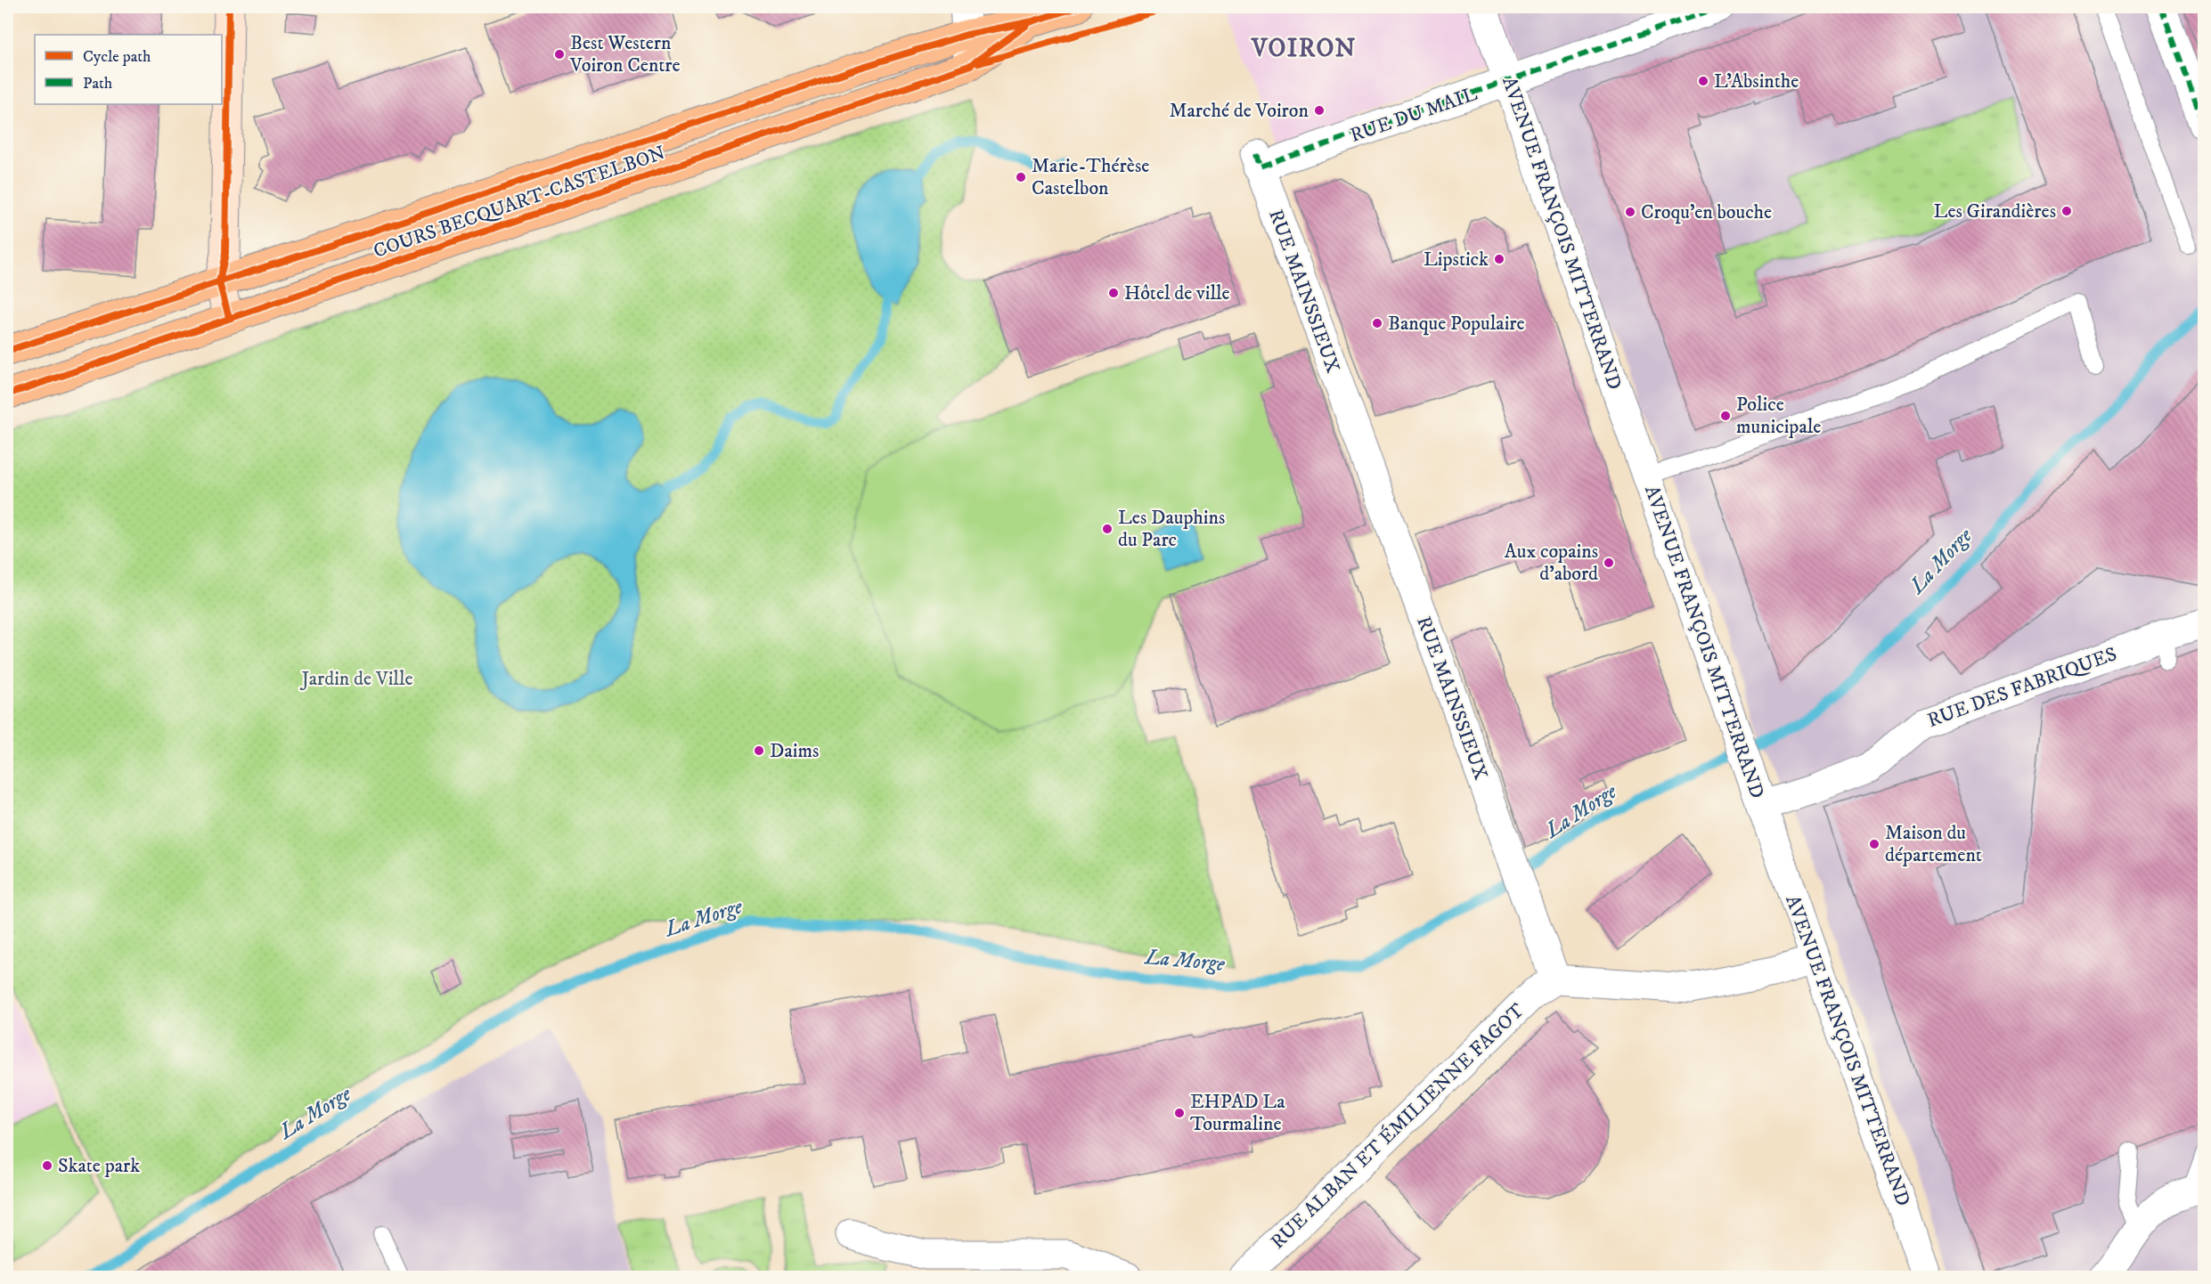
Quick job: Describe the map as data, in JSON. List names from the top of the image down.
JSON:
{
  "streets": {
    "main road": ["COURS BECQUART-CASTELBON"],
    "street": [
      "RUE DU MAIL",
      "AVENUE FRANÇOIS MITTERRAND",
      "RUE MAINSSIEUX",
      "RUE DES FABRIQUES",
      "RUE ALBAN ET ÉMILIENNE FAGOT"
    ]
  },
  "crossings": [
    ["RUE DU MAIL", "AVENUE FRANÇOIS MITTERRAND"],
    ["RUE DU MAIL", "RUE MAINSSIEUX"],
    ["AVENUE FRANÇOIS MITTERRAND", "RUE DES FABRIQUES"],
    ["RUE MAINSSIEUX", "RUE ALBAN ET ÉMILIENNE FAGOT"]
  ],
  "districts": ["VOIRON"],
  "water": ["La Morge"],
  "parks": ["Jardin de Ville"],
  "places": [
    "Best Western Voiron Centre",
    "L'Absinthe",
    "Marché de Voiron",
    "Marie-Thérèse Castelbon",
    "Les Girandières",
    "Croqu'en bouche",
    "Lipstick",
    "Hôtel de ville",
    "Banque Populaire",
    "Police municipale",
    "Les Dauphins du Parc",
    "Aux copains d'abord",
    "Daims",
    "Maison du département",
    "EHPAD La Tourmaline",
    "Skate park"
  ],
  "legend": ["Cycle path", "Path"]
}
